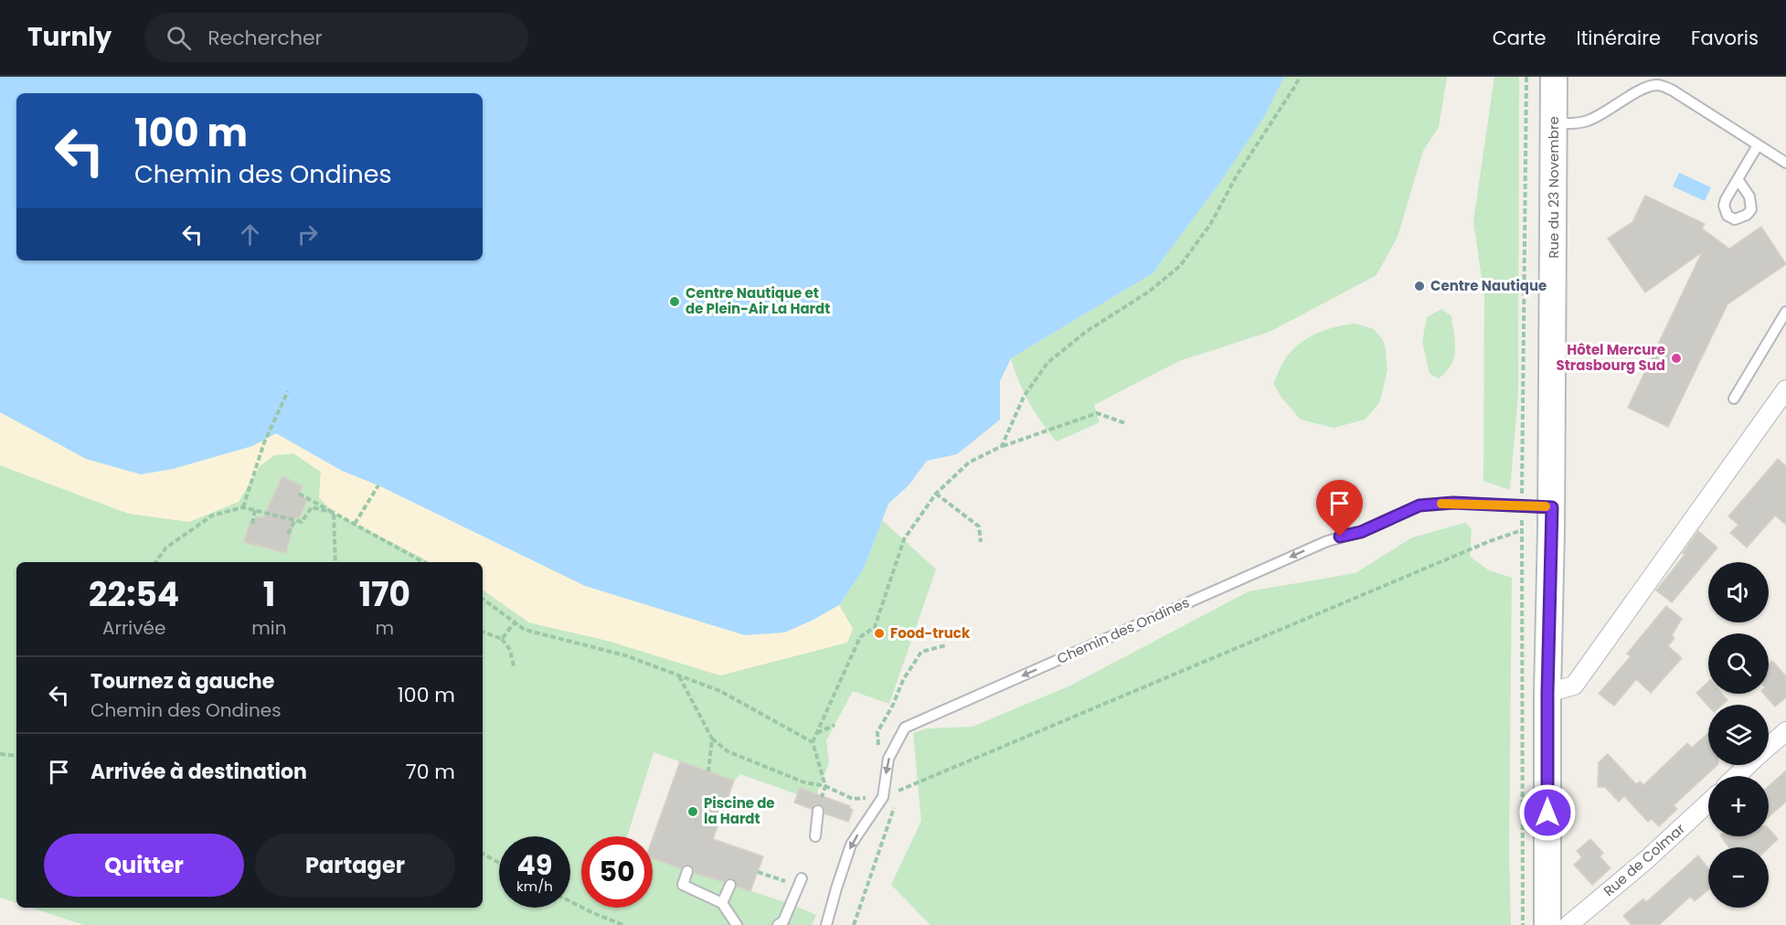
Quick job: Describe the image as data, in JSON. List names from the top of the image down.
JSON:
{
  "streets": {
    "main road": ["Rue du 23 Novembre"],
    "street": ["Rue de Colmar"],
    "lane": ["Chemin des Ondines"]
  },
  "crossings": [
    ["Rue du 23 Novembre", "Chemin des Ondines"]
  ],
  "one_way": ["Chemin des Ondines"],
  "places": [
    "Centre Nautique",
    "Centre Nautique et de Plein-Air La Hardt",
    "Hôtel Mercure Strasbourg Sud",
    "Food-truck",
    "Piscine de la Hardt"
  ],
  "page": {
    "header": "Turnly",
    "search": "Rechercher",
    "nav": ["Carte", "Itinéraire", "Favoris"],
    "turn": ["100 m", "Chemin des Ondines"],
    "map_buttons": ["+", "−"],
    "eta": [
      "22:54",
      "Arrivée",
      "1",
      "min",
      "170",
      "m"
    ],
    "list": [
      {
        "name": "Tournez à gauche",
        "note": "Chemin des Ondines",
        "value": "100 m"
      },
      {
        "name": "Arrivée à destination",
        "value": "70 m"
      }
    ],
    "buttons": ["Quitter", "Partager"],
    "speed": "49 km/h",
    "limit": "50"
  }
}
